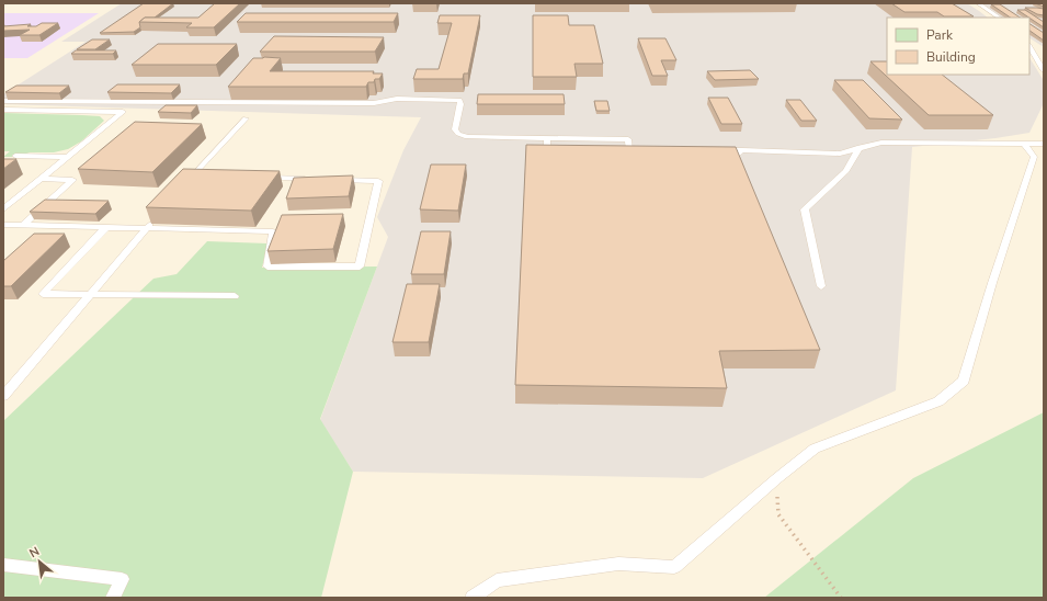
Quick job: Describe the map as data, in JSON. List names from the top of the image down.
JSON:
{
  "legend": ["Park", "Building"],
  "north": "top left"
}
